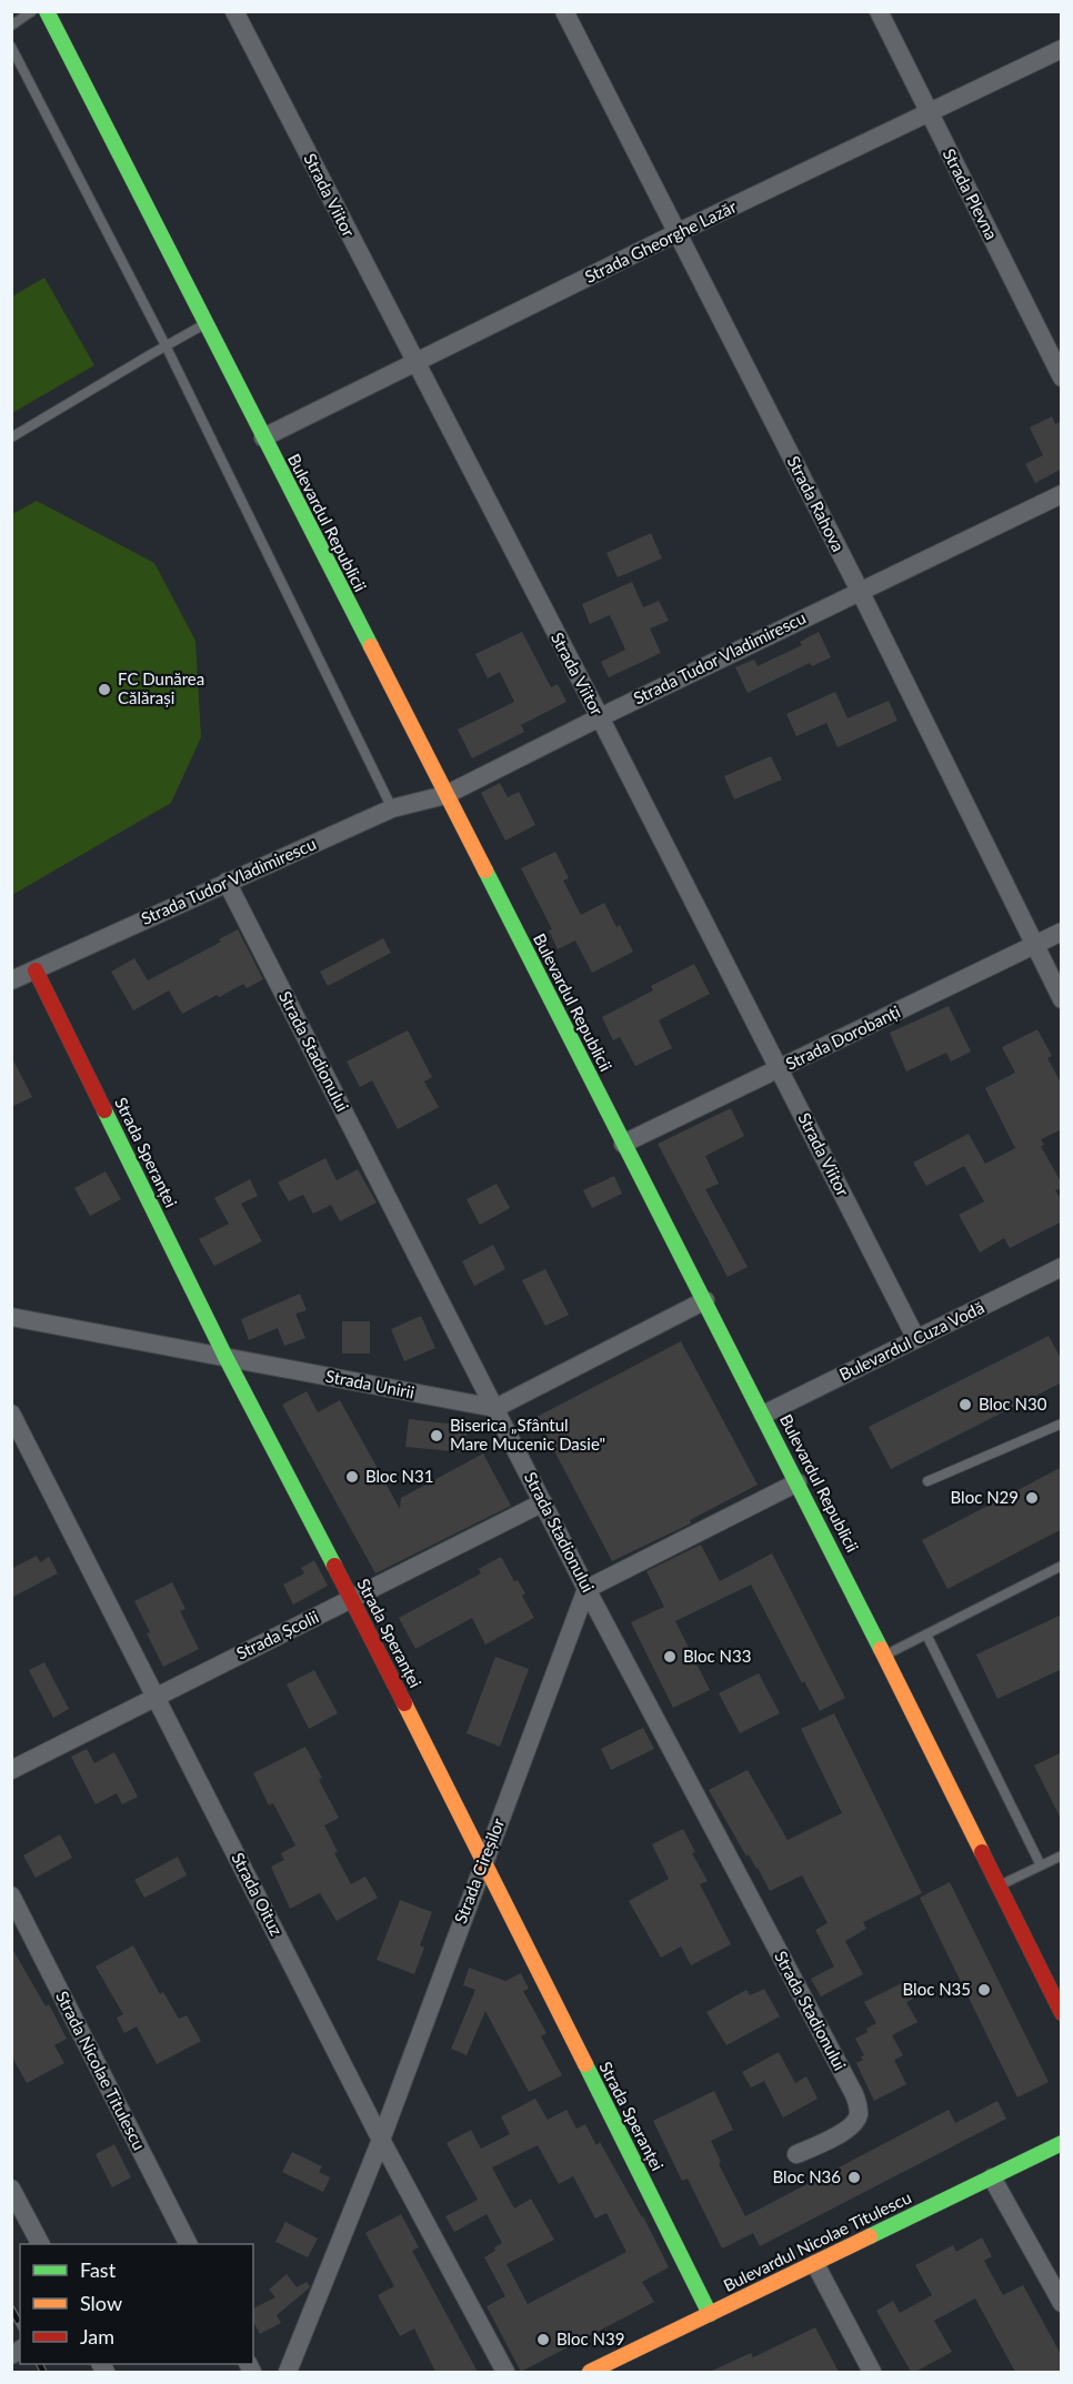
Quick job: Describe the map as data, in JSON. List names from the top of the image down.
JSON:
{
  "streets": {
    "main road": ["Bulevardul Republicii", "Strada Speranței", "Bulevardul Nicolae Titulescu"],
    "street": [
      "Strada Plevna",
      "Strada Viitor",
      "Strada Gheorghe Lazăr",
      "Strada Rahova",
      "Strada Tudor Vladimirescu",
      "Strada Dorobanți",
      "Strada Stadionului",
      "Bulevardul Cuza Vodă",
      "Strada Unirii",
      "Strada Școlii",
      "Strada Cireșilor",
      "Strada Oituz",
      "Strada Nicolae Titulescu"
    ]
  },
  "crossings": [
    ["Strada Plevna", "Strada Gheorghe Lazăr"],
    ["Strada Viitor", "Strada Gheorghe Lazăr"],
    ["Strada Viitor", "Strada Tudor Vladimirescu"],
    ["Strada Viitor", "Strada Dorobanți"],
    ["Strada Viitor", "Bulevardul Cuza Vodă"],
    ["Strada Gheorghe Lazăr", "Strada Rahova"],
    ["Strada Gheorghe Lazăr", "Bulevardul Republicii"],
    ["Strada Rahova", "Strada Tudor Vladimirescu"],
    ["Strada Rahova", "Strada Dorobanți"],
    ["Bulevardul Republicii", "Strada Tudor Vladimirescu"],
    ["Bulevardul Republicii", "Strada Dorobanți"],
    ["Bulevardul Republicii", "Bulevardul Cuza Vodă"],
    ["Strada Tudor Vladimirescu", "Strada Stadionului"],
    ["Strada Tudor Vladimirescu", "Strada Speranței"],
    ["Strada Stadionului", "Strada Unirii"],
    ["Strada Stadionului", "Strada Școlii"],
    ["Strada Stadionului", "Strada Cireșilor"],
    ["Strada Speranței", "Strada Unirii"],
    ["Strada Speranței", "Strada Școlii"],
    ["Strada Speranței", "Strada Cireșilor"],
    ["Strada Speranței", "Bulevardul Nicolae Titulescu"],
    ["Strada Școlii", "Strada Oituz"],
    ["Strada Cireșilor", "Strada Oituz"]
  ],
  "places": [
    "FC Dunărea Călărași",
    "Bloc N30",
    "Biserica „Sfântul Mare Mucenic Dasie\"",
    "Bloc N31",
    "Bloc N29",
    "Bloc N33",
    "Bloc N35",
    "Bloc N36",
    "Bloc N39"
  ],
  "legend": ["Fast", "Slow", "Jam"]
}
